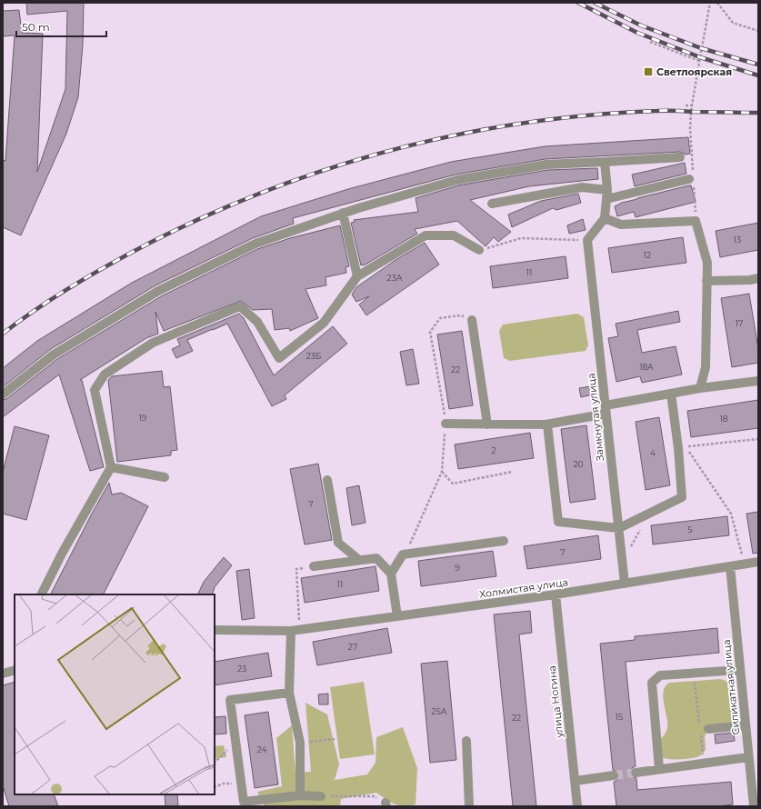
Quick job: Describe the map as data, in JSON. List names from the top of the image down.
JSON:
{
  "streets": {
    "street": [
      "Замкнутая улица",
      "Холмистая улица",
      "Силикатная улица",
      "улица Ногина"
    ]
  },
  "crossings": [
    ["Замкнутая улица", "Холмистая улица"],
    ["Холмистая улица", "Силикатная улица"],
    ["Холмистая улица", "улица Ногина"]
  ],
  "places": {
    "transit": ["Светлоярская"]
  },
  "house_numbers": [
    "13",
    "12",
    "11",
    "23А",
    "17",
    "23Б",
    "18А",
    "22",
    "19",
    "18",
    "2",
    "4",
    "20",
    "7",
    "5",
    "7",
    "9",
    "11",
    "27",
    "23",
    "25А",
    "15",
    "22",
    "24"
  ],
  "scale_bar": "50 m"
}
